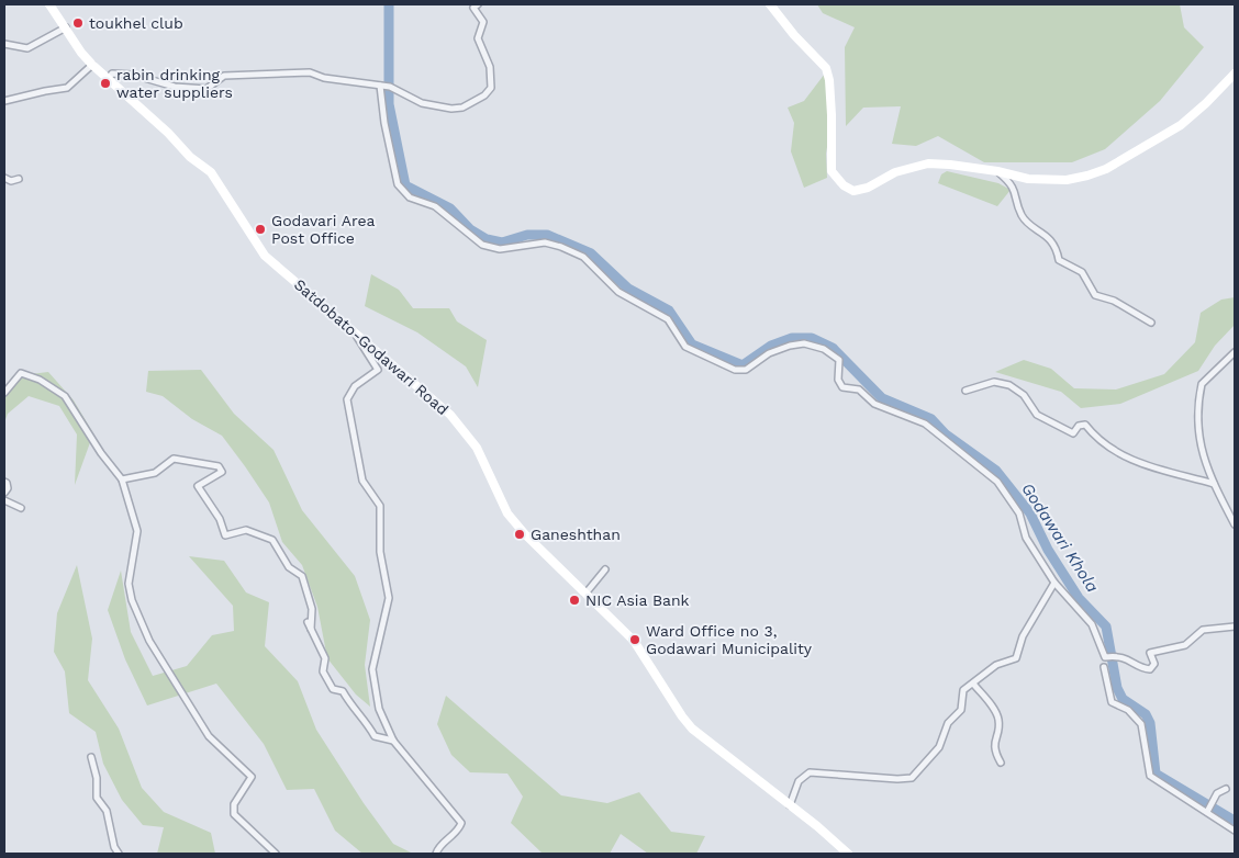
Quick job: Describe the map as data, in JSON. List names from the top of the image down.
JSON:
{
  "streets": {
    "street": ["Satdobato-Godawari Road"]
  },
  "water": ["Godawari Khola"],
  "places": [
    "toukhel club",
    "rabin drinking water suppliers",
    "Godavari Area Post Office",
    "Ganeshthan",
    "NIC Asia Bank",
    "Ward Office no 3, Godawari Municipality"
  ]
}
